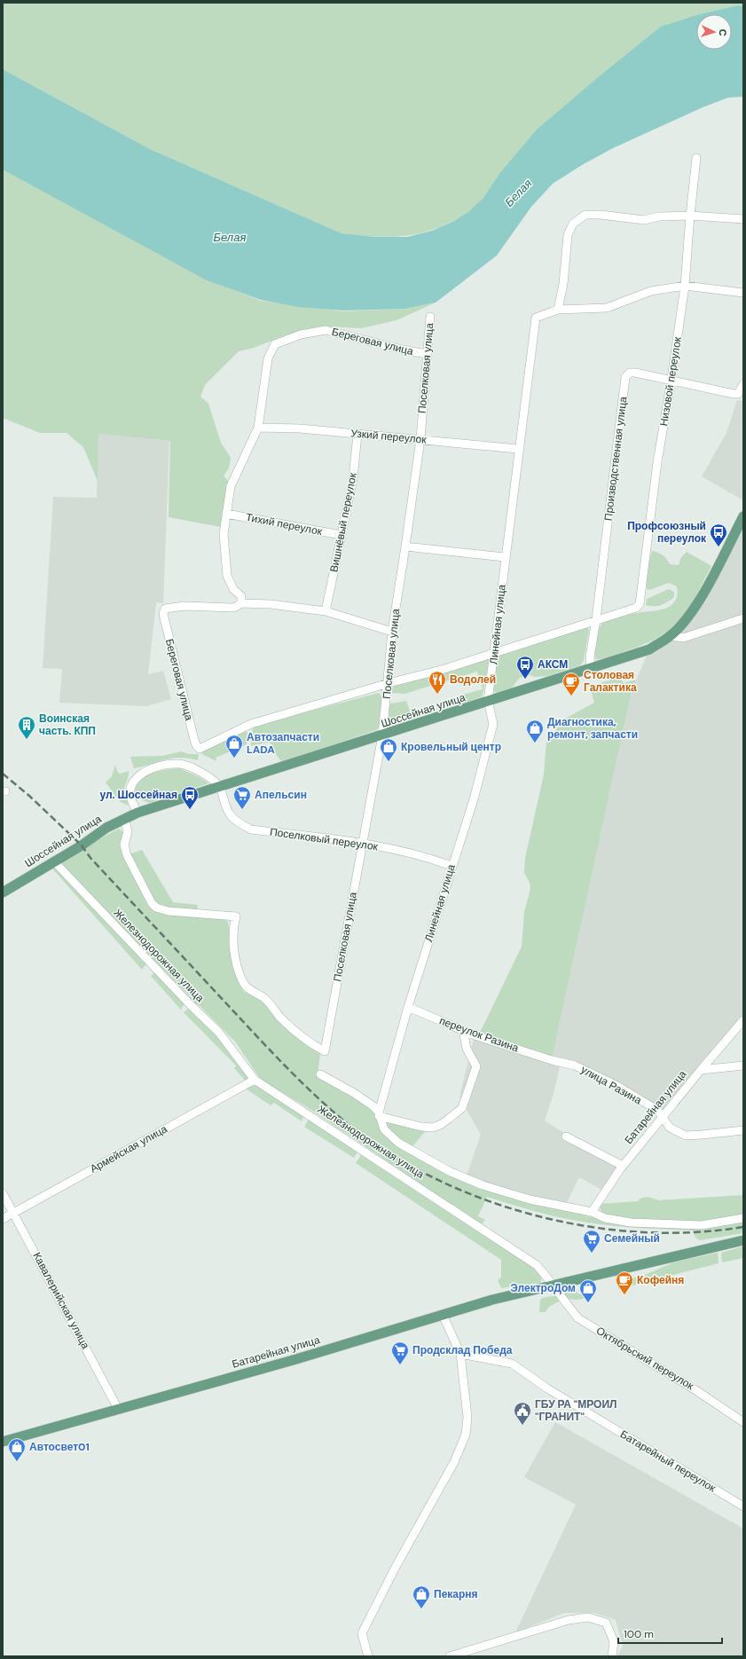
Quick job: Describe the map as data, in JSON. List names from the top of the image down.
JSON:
{
  "streets": {
    "main road": ["Шоссейная улица", "Батарейная улица"],
    "street": [
      "Береговая улица",
      "Поселковая улица",
      "Низовой переулок",
      "Узкий переулок",
      "Производственная улица",
      "Вишнёвый переулок",
      "Тихий переулок",
      "Линейная улица",
      "Поселковый переулок",
      "Железнодорожная улица",
      "переулок Разина",
      "улица Разина",
      "Армейская улица",
      "Кавалерийская улица",
      "Октябрьский переулок",
      "Батарейный переулок"
    ]
  },
  "crossings": [
    ["Береговая улица", "Поселковая улица"],
    ["Береговая улица", "Узкий переулок"],
    ["Береговая улица", "Тихий переулок"],
    ["Поселковая улица", "Узкий переулок"],
    ["Поселковая улица", "Шоссейная улица"],
    ["Поселковая улица", "Поселковый переулок"],
    ["Низовой переулок", "Производственная улица"],
    ["Узкий переулок", "Вишнёвый переулок"],
    ["Узкий переулок", "Линейная улица"],
    ["Производственная улица", "Шоссейная улица"],
    ["Вишнёвый переулок", "Тихий переулок"],
    ["Линейная улица", "Шоссейная улица"],
    ["Линейная улица", "Поселковый переулок"],
    ["Линейная улица", "Железнодорожная улица"],
    ["Линейная улица", "переулок Разина"],
    ["Шоссейная улица", "Поселковый переулок"],
    ["Шоссейная улица", "Железнодорожная улица"],
    ["Железнодорожная улица", "Батарейная улица"],
    ["Железнодорожная улица", "Армейская улица"],
    ["Железнодорожная улица", "Октябрьский переулок"],
    ["переулок Разина", "улица Разина"],
    ["улица Разина", "Батарейная улица"],
    ["Батарейная улица", "Кавалерийская улица"],
    ["Батарейная улица", "Октябрьский переулок"],
    ["Армейская улица", "Кавалерийская улица"]
  ],
  "water": ["Белая"],
  "places": {
    "bus stop": ["Профсоюзный переулок", "АКСМ", "ул. Шоссейная"],
    "restaurant": ["Водолей"],
    "cafe": ["Столовая Галактика", "Кофейня"],
    "building": ["Воинская часть. КПП"],
    "shop": [
      "Диагностика, ремонт, запчасти",
      "Автозапчасти LADA",
      "Кровельный центр",
      "ЭлектроДом",
      "Автосвет01",
      "Пекарня"
    ],
    "supermarket": ["Апельсин", "Семейный", "Продсклад Победа"],
    "public building": ["ГБУ РА \"МРОИЛ \"ГРАНИТ\""]
  },
  "scale_bar": "100 m",
  "north": "right"
}
